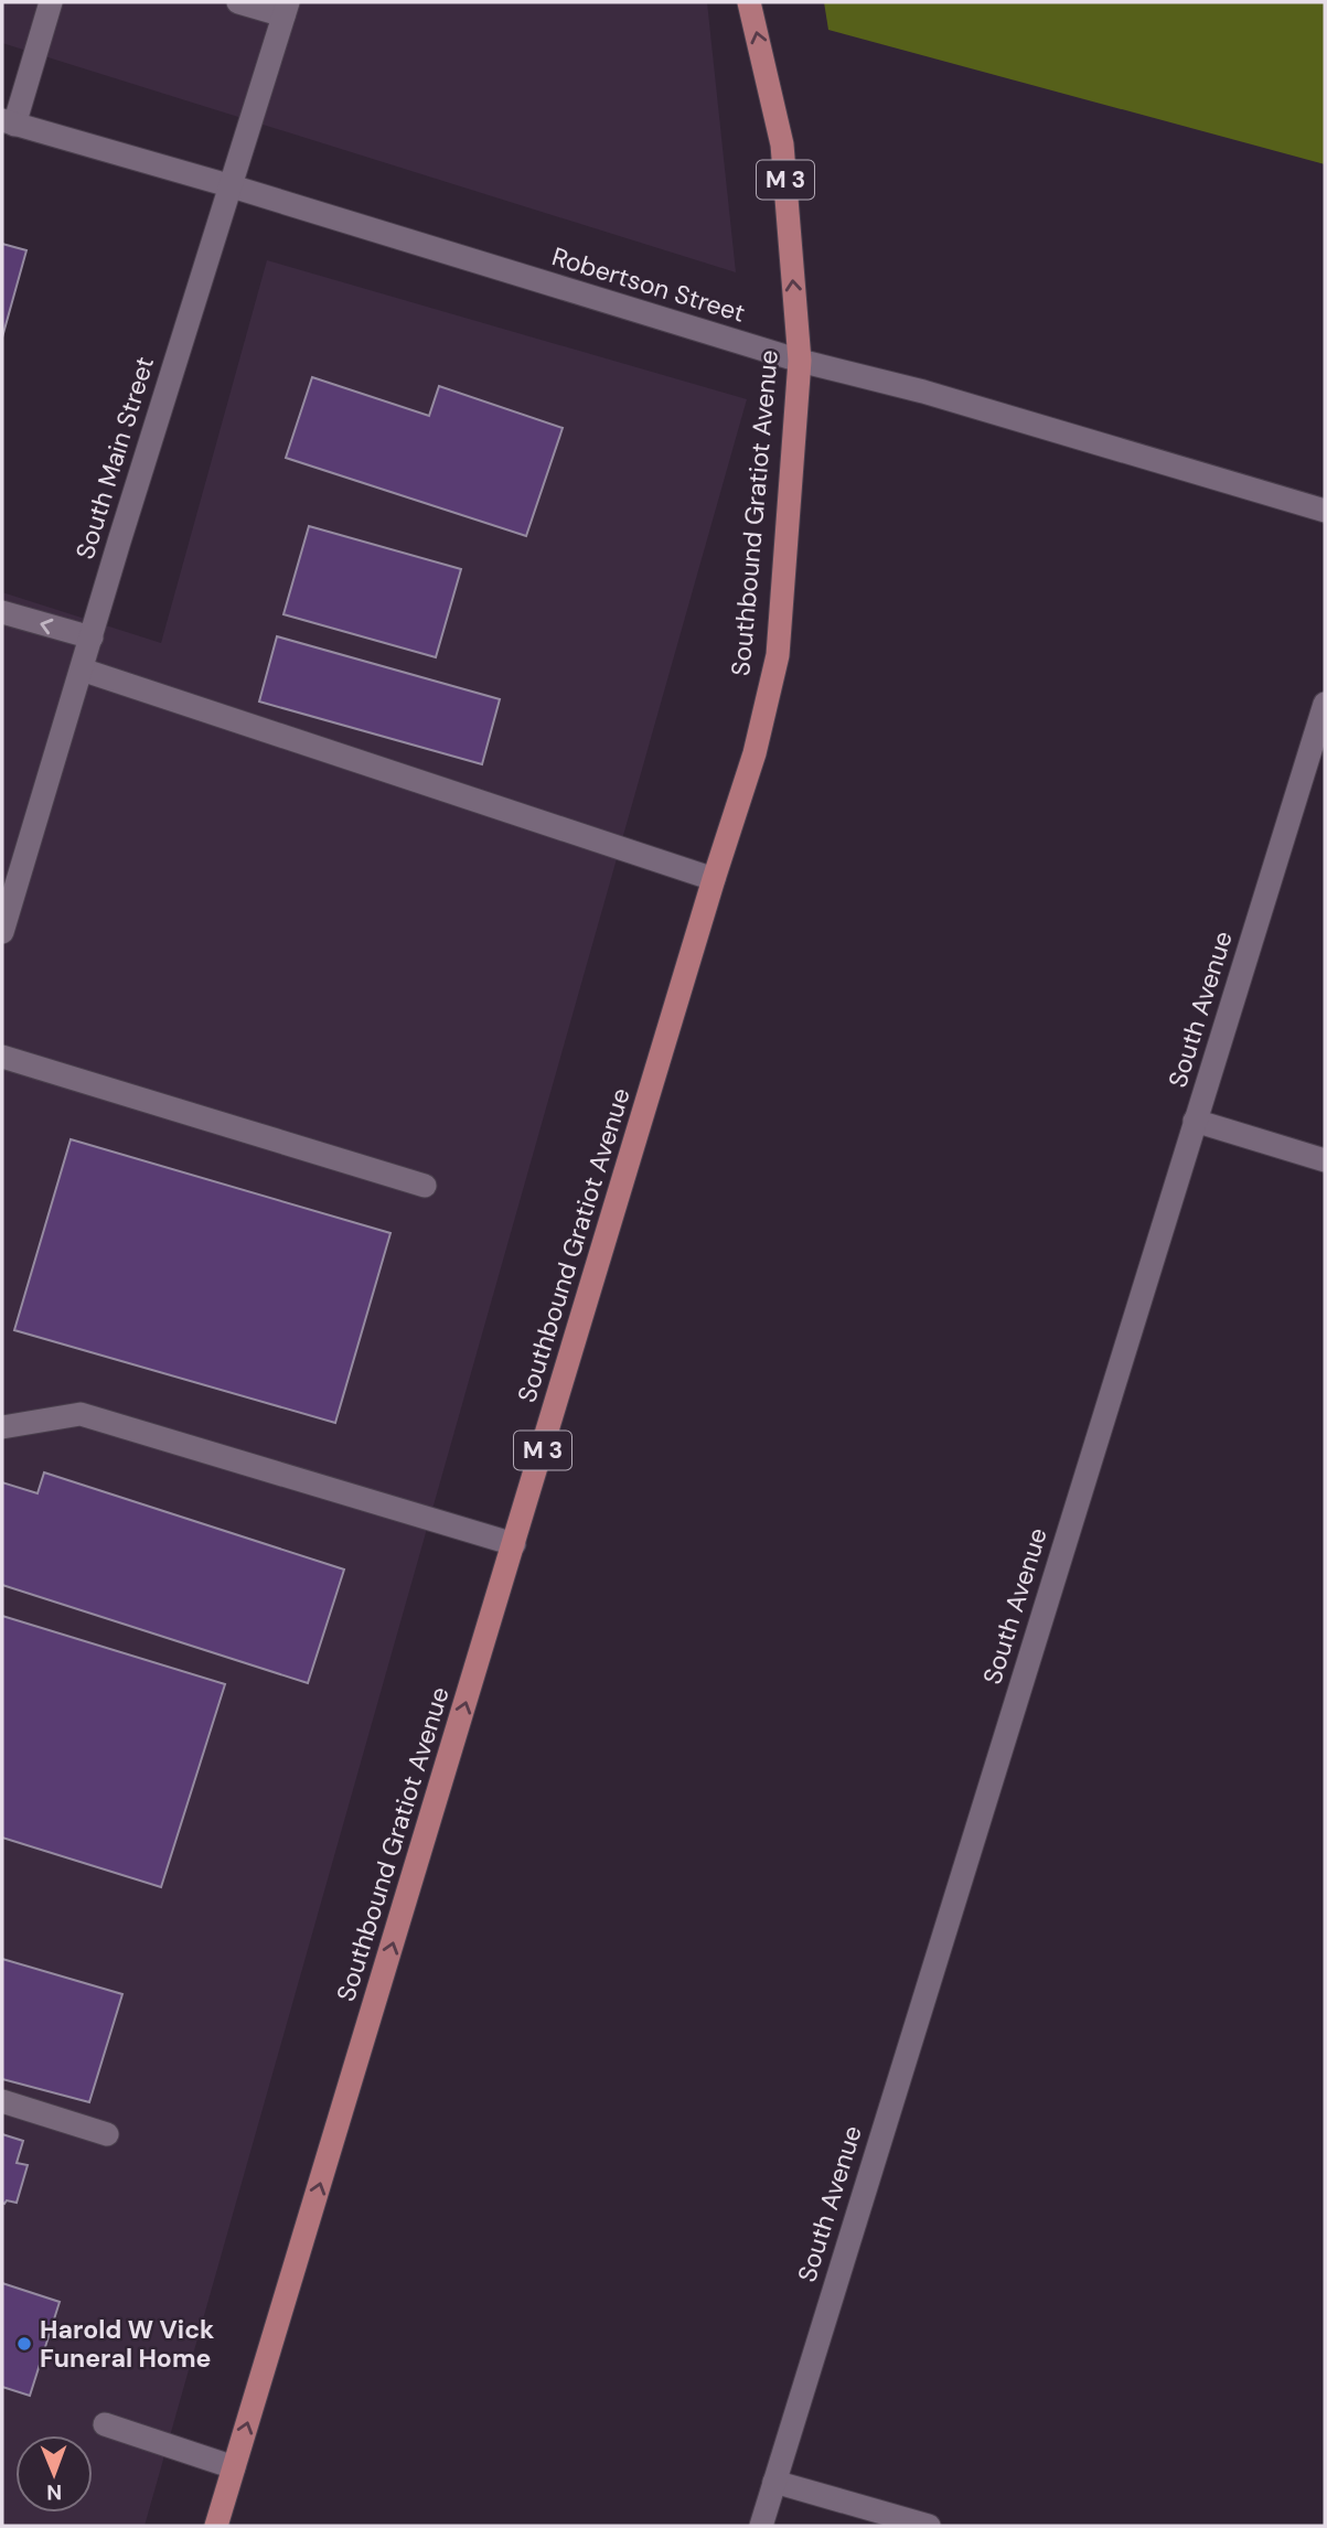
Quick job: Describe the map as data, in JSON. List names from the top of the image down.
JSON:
{
  "streets": {
    "main road": ["M 3", "Southbound Gratiot Avenue"],
    "street": ["Robertson Street", "South Main Street", "South Avenue"]
  },
  "crossings": [
    ["Robertson Street", "South Main Street"],
    ["Robertson Street", "Southbound Gratiot Avenue"]
  ],
  "one_way": ["Southbound Gratiot Avenue"],
  "places": ["Harold W Vick Funeral Home"],
  "north": "bottom"
}
